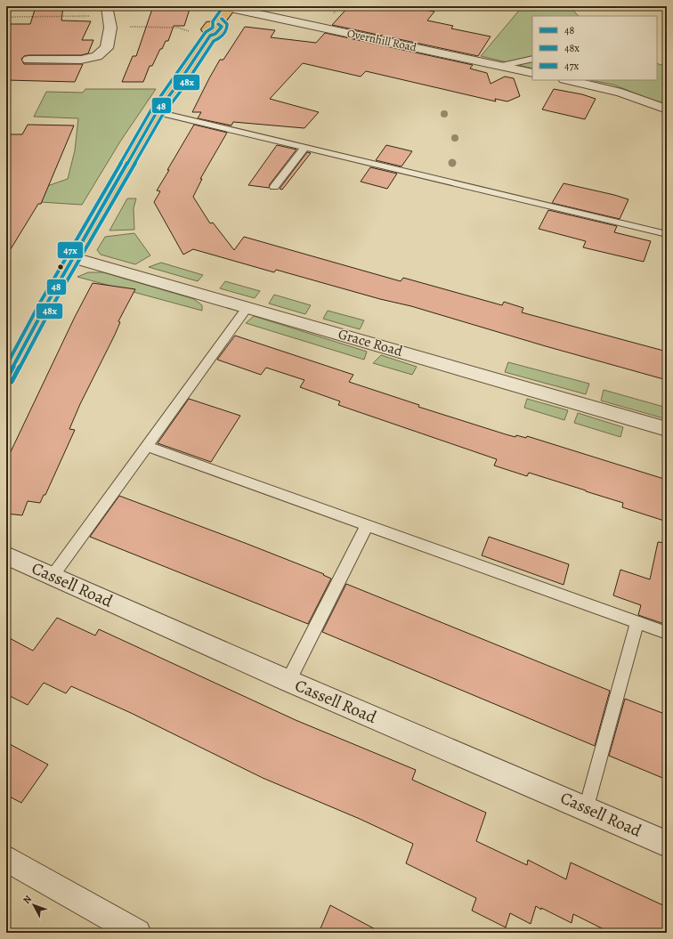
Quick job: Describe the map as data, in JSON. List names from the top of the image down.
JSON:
{
  "streets": {
    "street": ["Overnhill Road", "Grace Road", "Cassell Road"]
  },
  "lines": ["transit line 47x", "transit line 48x", "transit line 48"],
  "legend": ["48", "48x", "47x"],
  "north": "top left"
}
